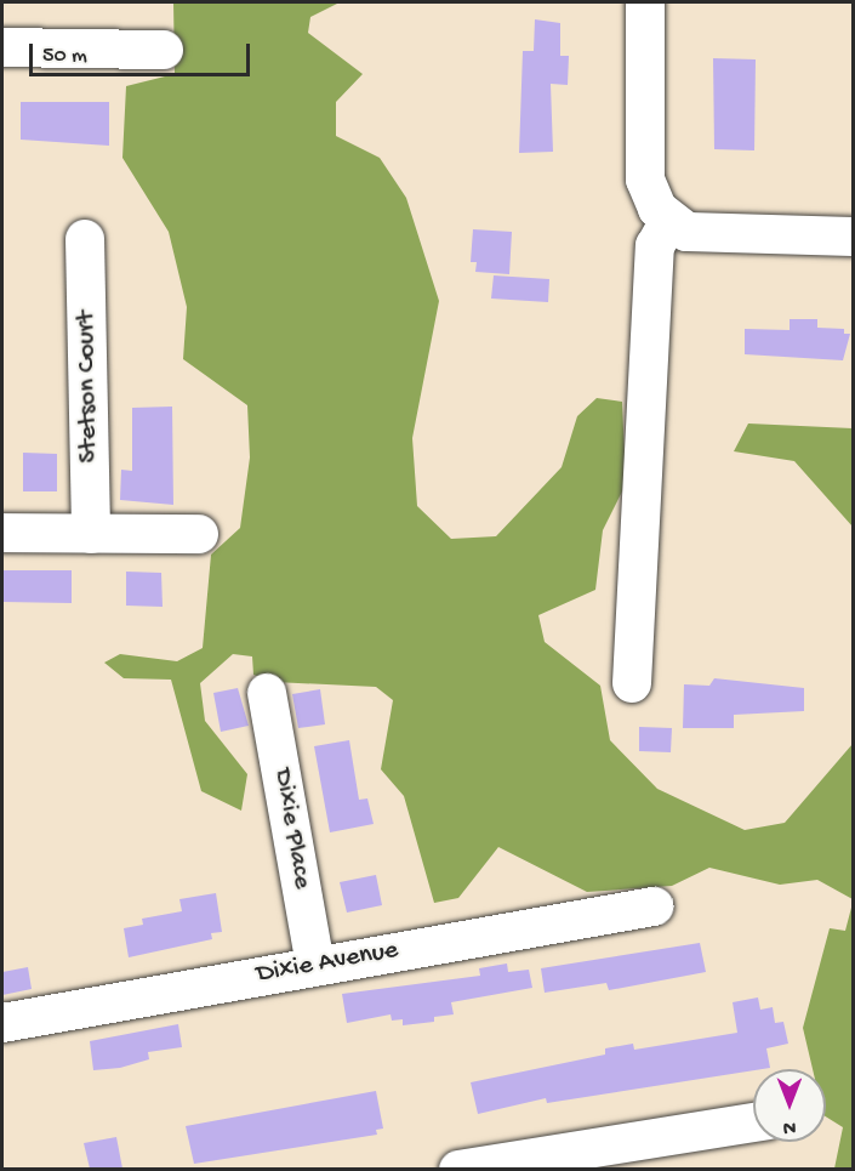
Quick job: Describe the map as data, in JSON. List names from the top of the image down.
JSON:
{
  "streets": {
    "street": ["Stetson Court", "Dixie Place", "Dixie Avenue"]
  },
  "crossings": [
    ["Dixie Place", "Dixie Avenue"]
  ],
  "scale_bar": "50 m",
  "north": "bottom"
}
